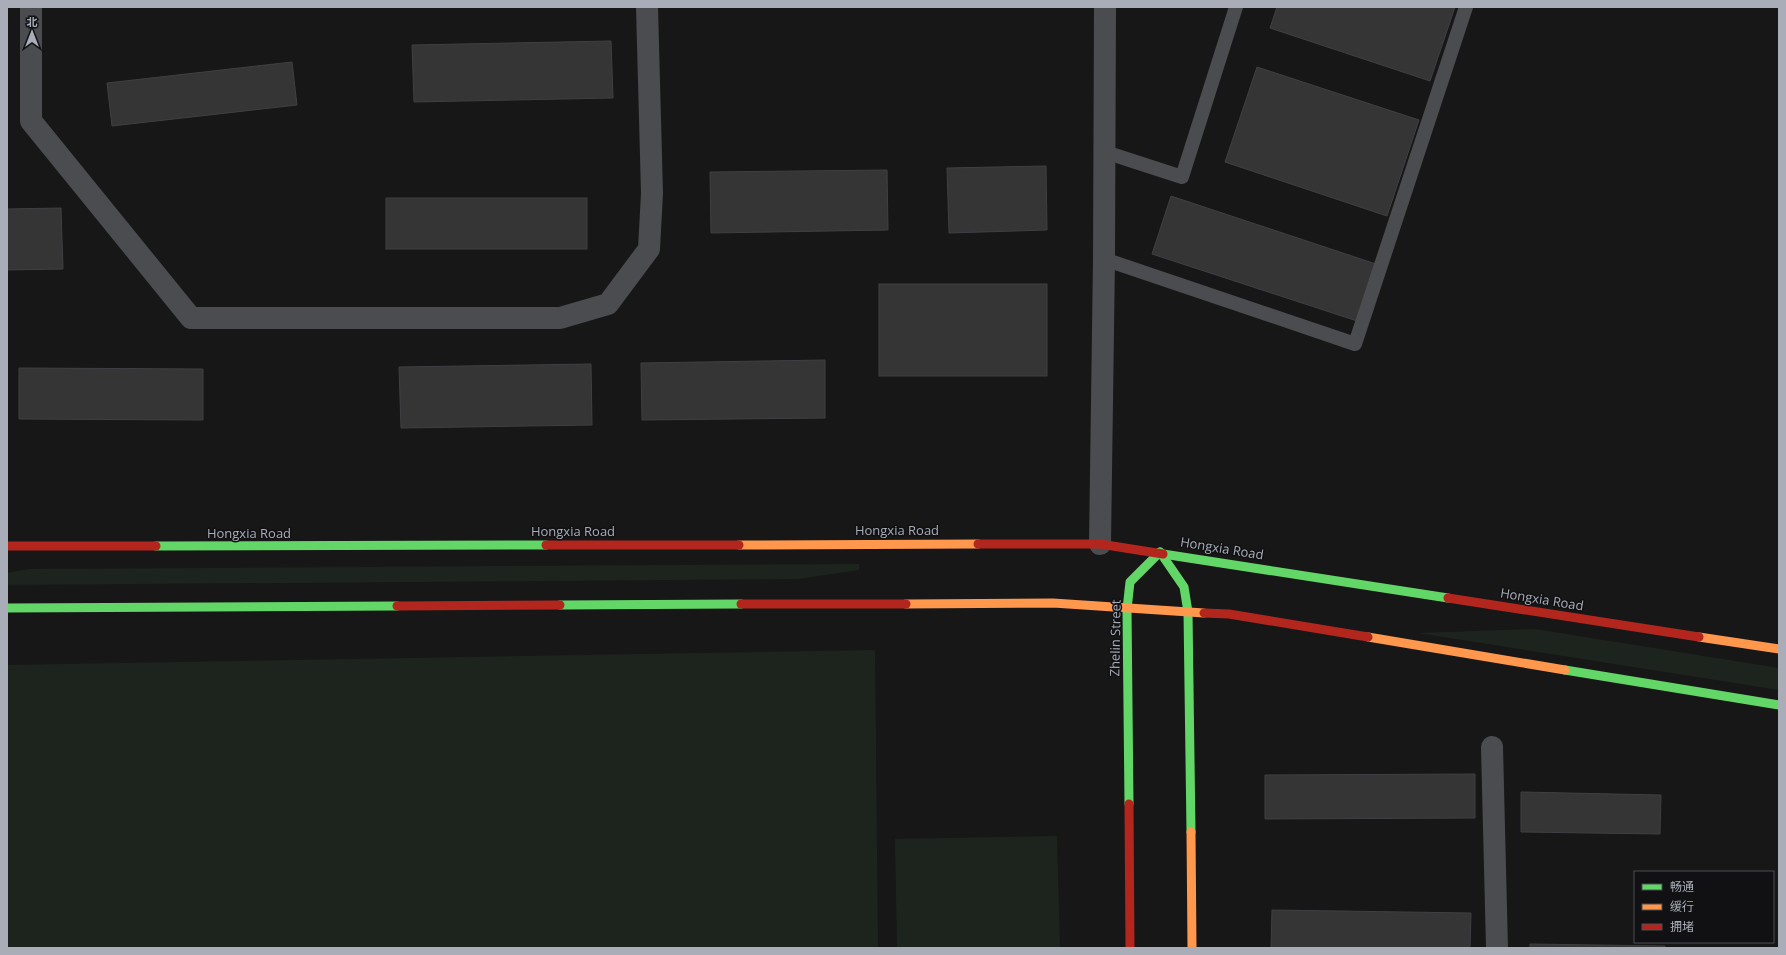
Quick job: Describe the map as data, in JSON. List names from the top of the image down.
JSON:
{
  "streets": {
    "street": ["Hongxia Road", "Zhelin Street"]
  },
  "crossings": [
    ["Hongxia Road", "Zhelin Street"]
  ],
  "legend": ["畅通", "缓行", "拥堵"],
  "north": "top"
}
